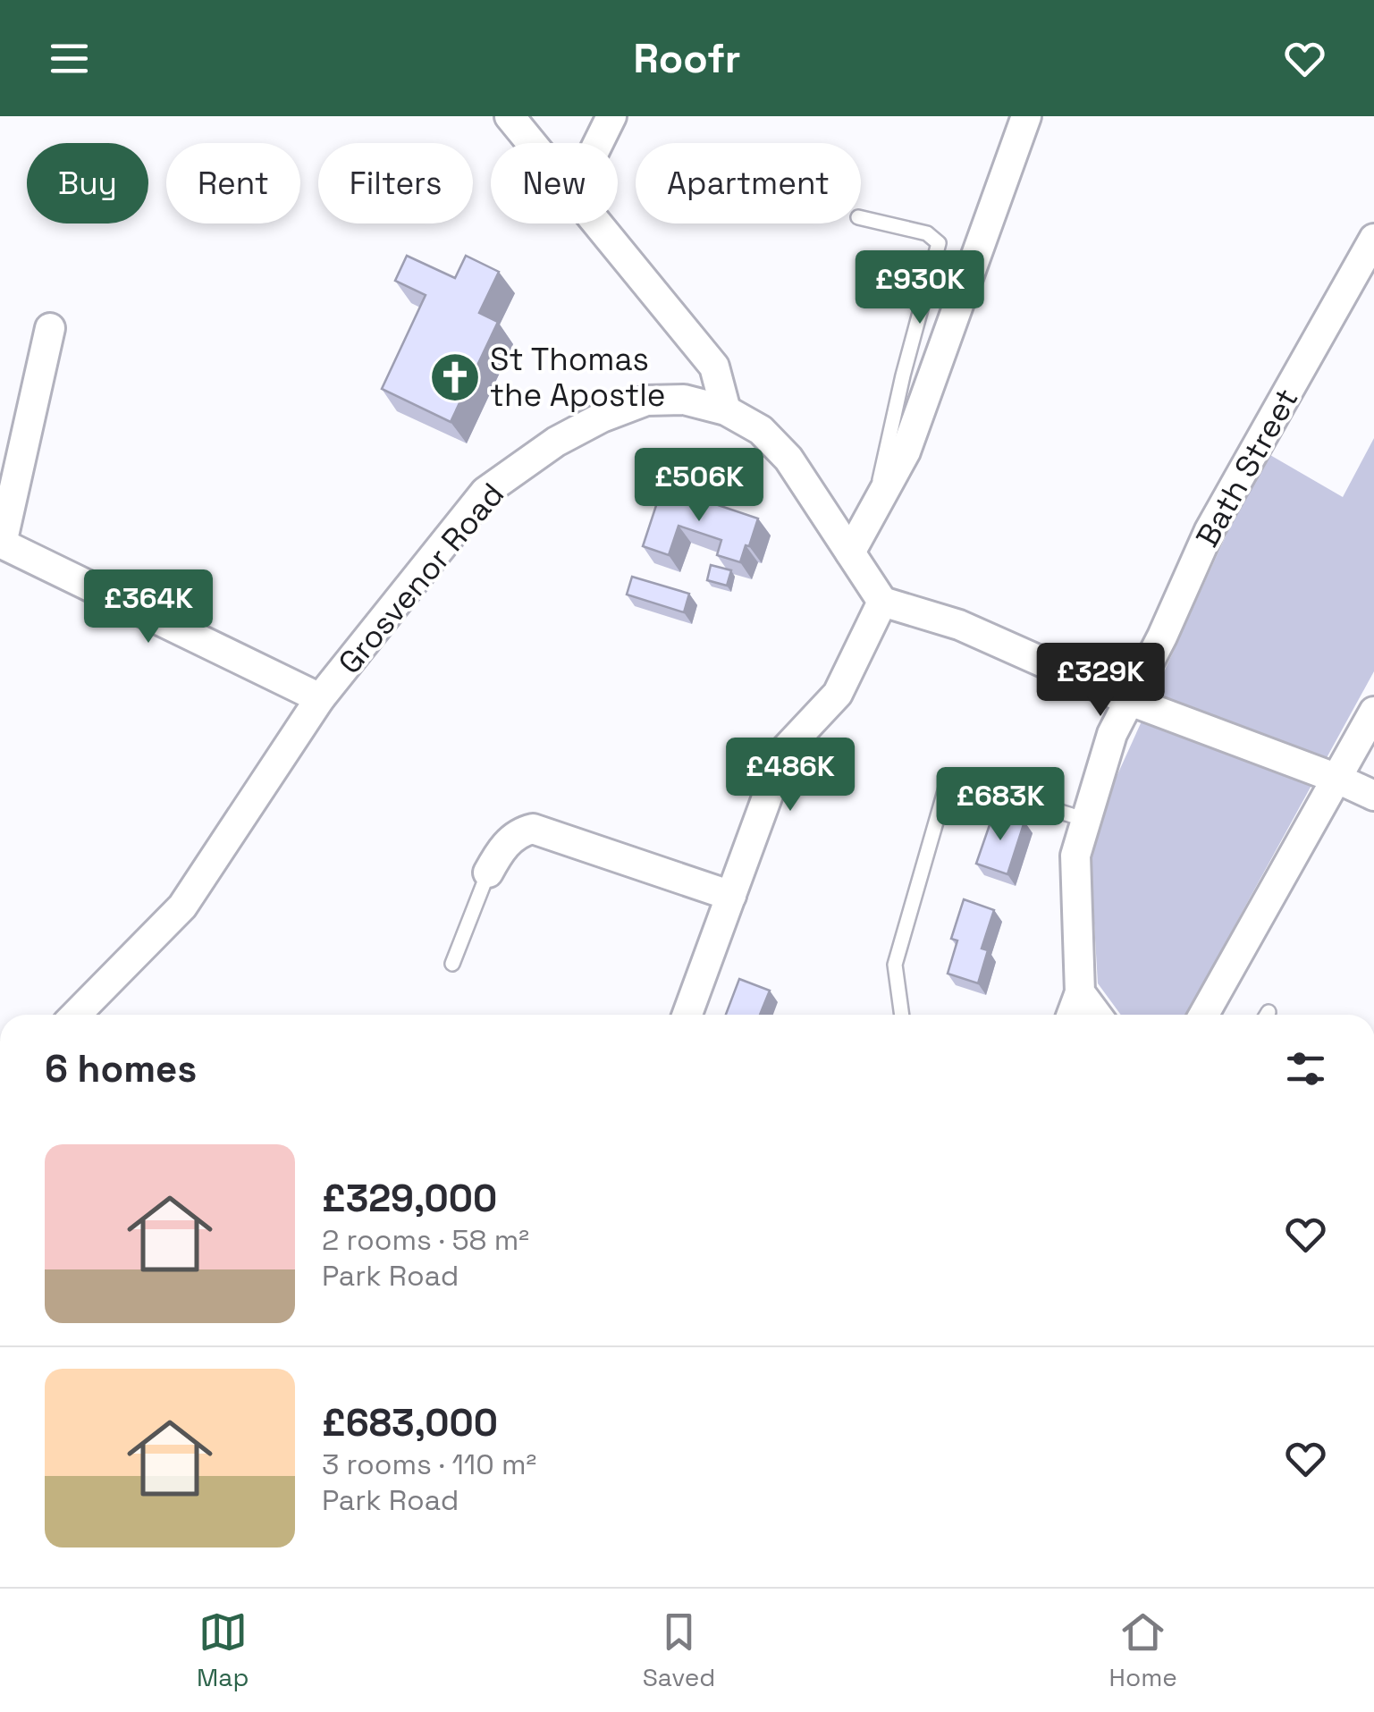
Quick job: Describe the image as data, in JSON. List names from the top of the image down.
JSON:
{
  "streets": {
    "street": ["Bath Street", "Grosvenor Road"]
  },
  "places": {
    "church": ["St Thomas the Apostle"]
  },
  "page": {
    "header": "Roofr",
    "chip": [
      "Buy",
      "Rent",
      "Filters",
      "New",
      "Apartment"
    ],
    "price": [
      "£930K",
      "£506K",
      "£364K",
      "£329K",
      "£486K",
      "£683K"
    ],
    "heading": "6 homes",
    "list": [
      {
        "name": "£329,000",
        "note": "2 rooms · 58 m² · Park Road"
      },
      {
        "name": "£683,000",
        "note": "3 rooms · 110 m² · Park Road"
      }
    ],
    "tabs": ["Map", "Saved", "Home"]
  }
}
